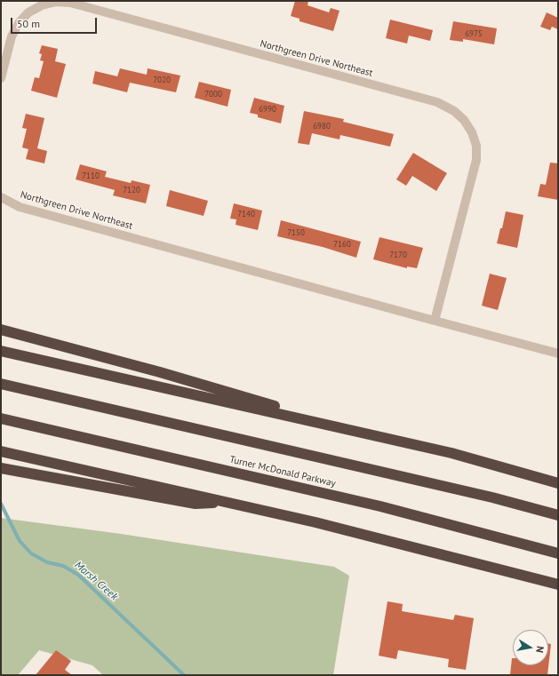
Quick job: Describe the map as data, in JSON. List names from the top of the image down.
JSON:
{
  "streets": {
    "highway": ["Turner McDonald Parkway"],
    "street": ["Northgreen Drive Northeast"]
  },
  "water": ["Marsh Creek"],
  "house_numbers": [
    "6975",
    "7020",
    "7000",
    "6990",
    "6980",
    "7110",
    "7120",
    "7140",
    "7150",
    "7160",
    "7170"
  ],
  "scale_bar": "50 m",
  "north": "right"
}
